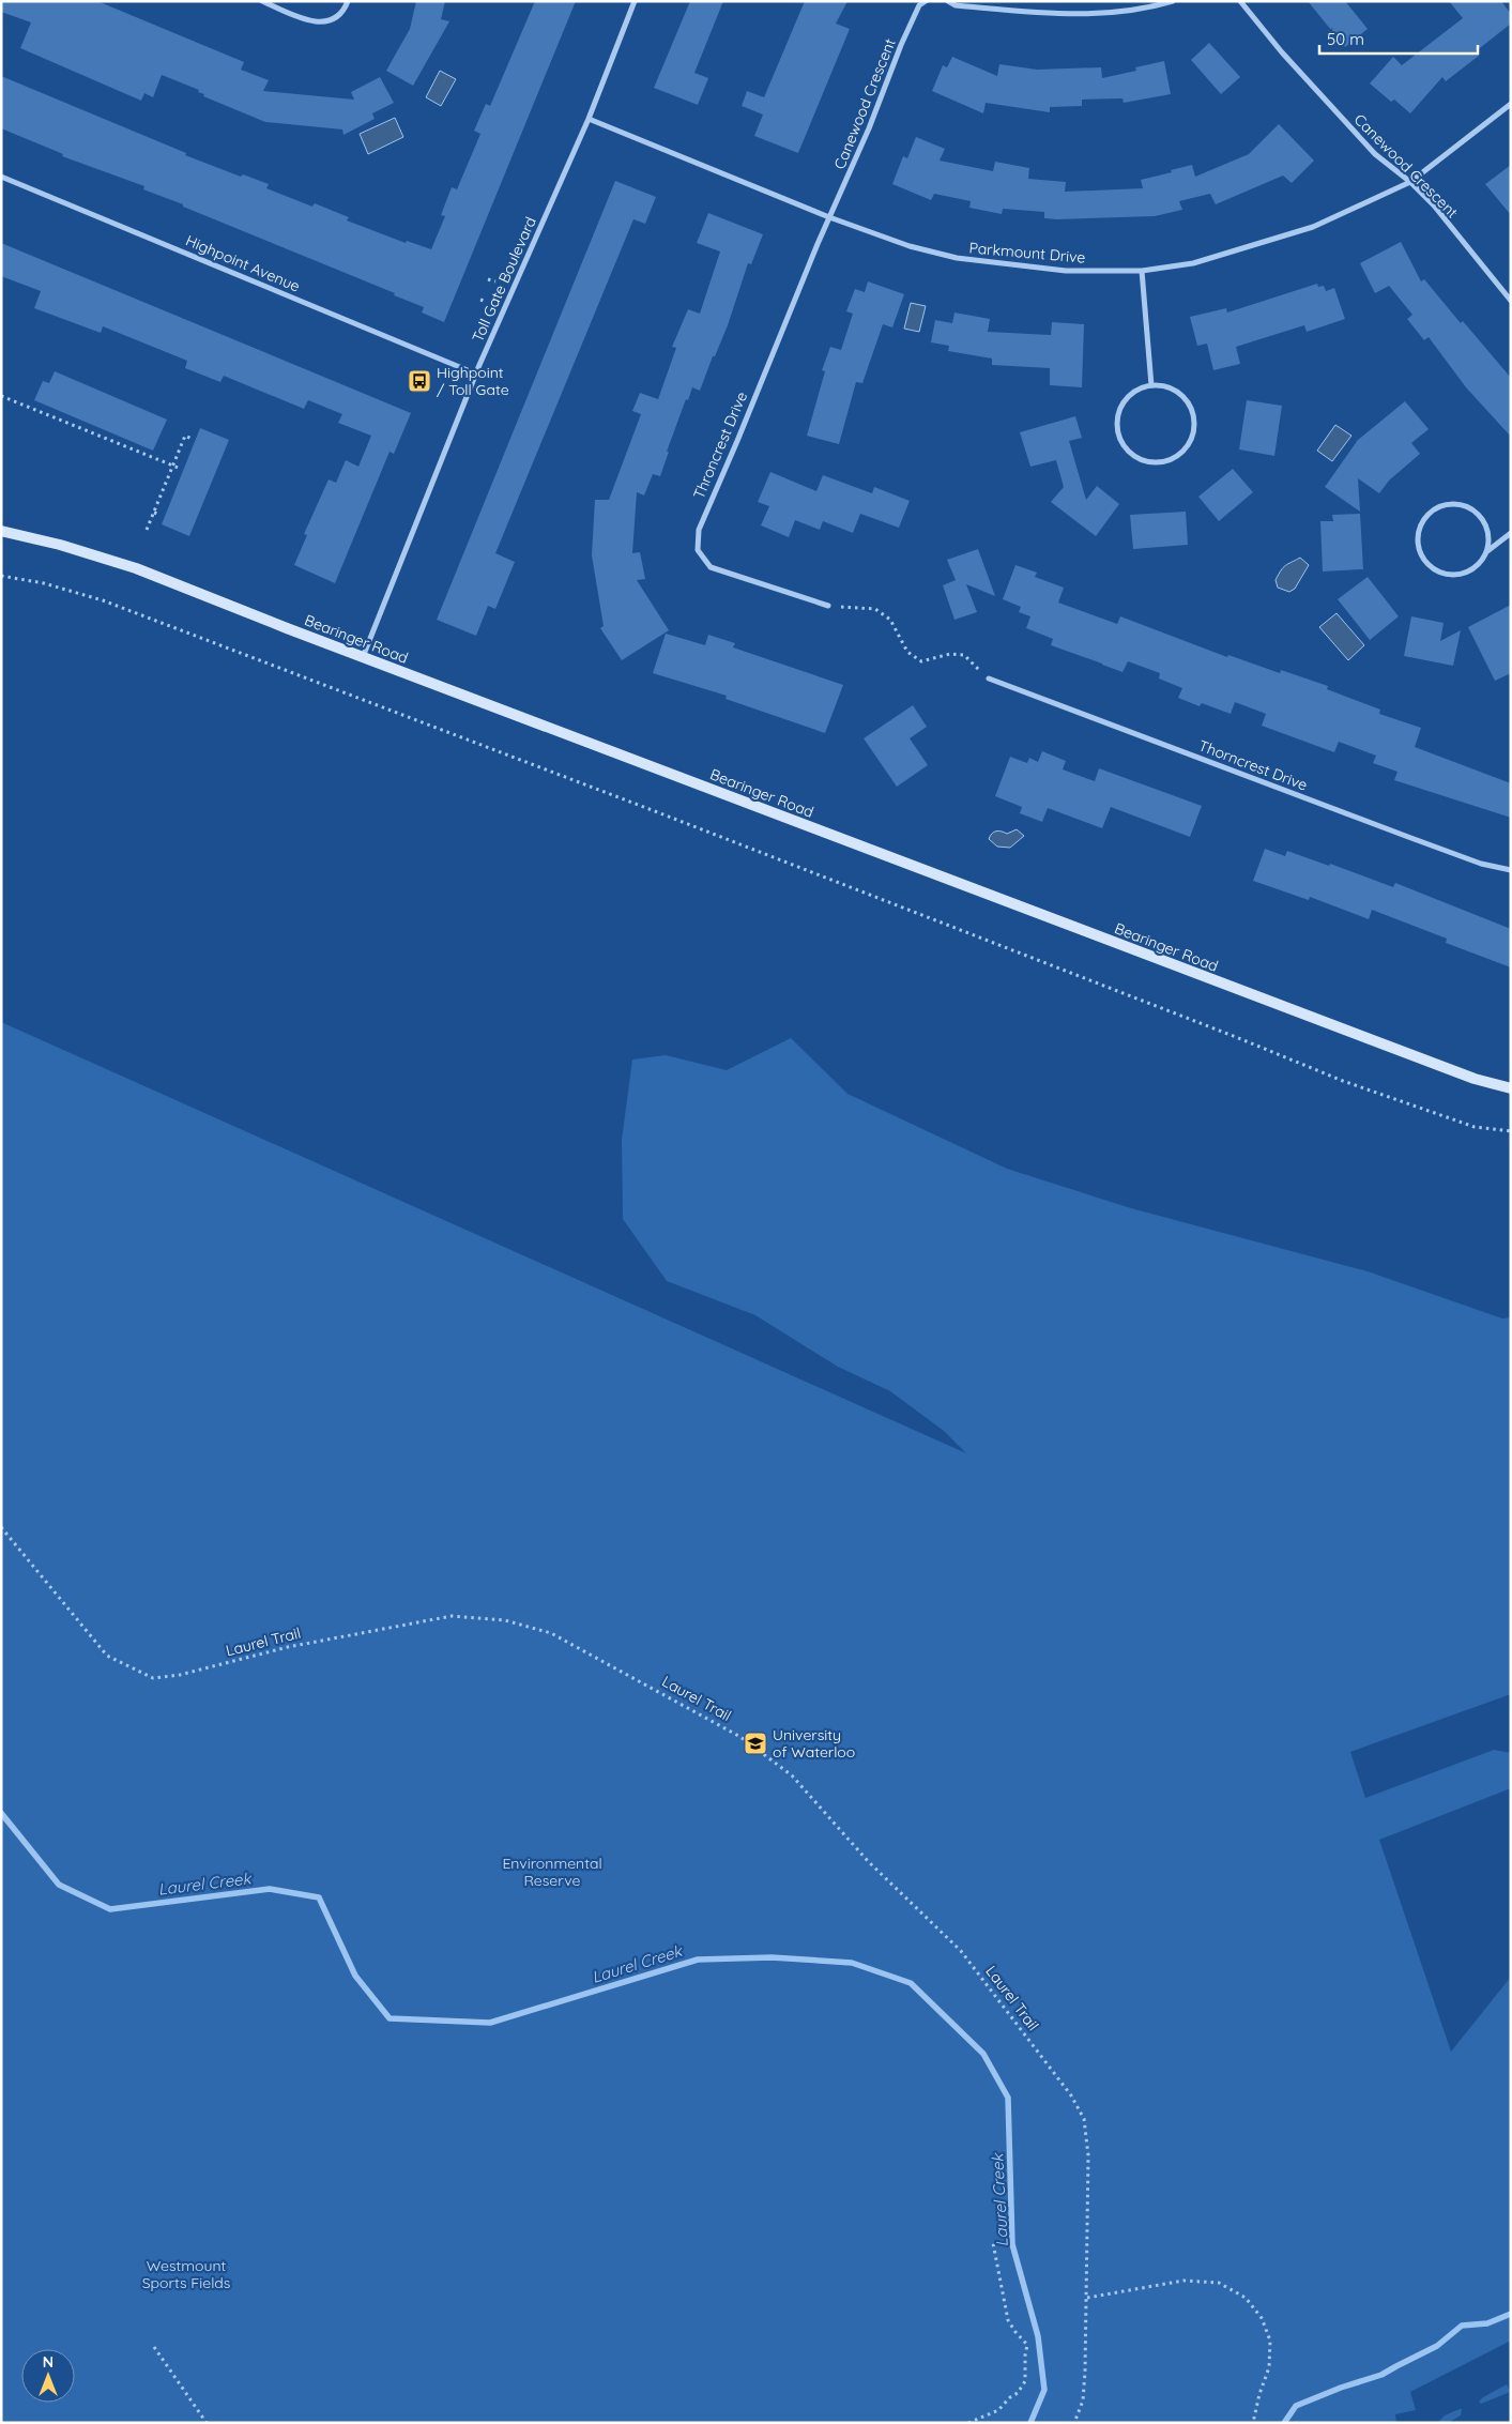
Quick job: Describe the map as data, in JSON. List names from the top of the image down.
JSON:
{
  "streets": {
    "street": [
      "Canewood Crescent",
      "Parkmount Drive",
      "Highpoint Avenue",
      "Toll Gate Boulevard",
      "Throncrest Drive",
      "Bearinger Road",
      "Thorncrest Drive"
    ],
    "path": ["Laurel Trail"]
  },
  "crossings": [
    ["Canewood Crescent", "Parkmount Drive"],
    ["Canewood Crescent", "Throncrest Drive"],
    ["Parkmount Drive", "Toll Gate Boulevard"],
    ["Parkmount Drive", "Throncrest Drive"],
    ["Highpoint Avenue", "Toll Gate Boulevard"],
    ["Toll Gate Boulevard", "Bearinger Road"]
  ],
  "water": ["Laurel Creek"],
  "parks": ["Environmental Reserve", "Westmount Sports Fields"],
  "places": {
    "bus stop": ["Highpoint / Toll Gate"],
    "school or university": ["University of Waterloo"]
  },
  "scale_bar": "50 m",
  "north": "top"
}
